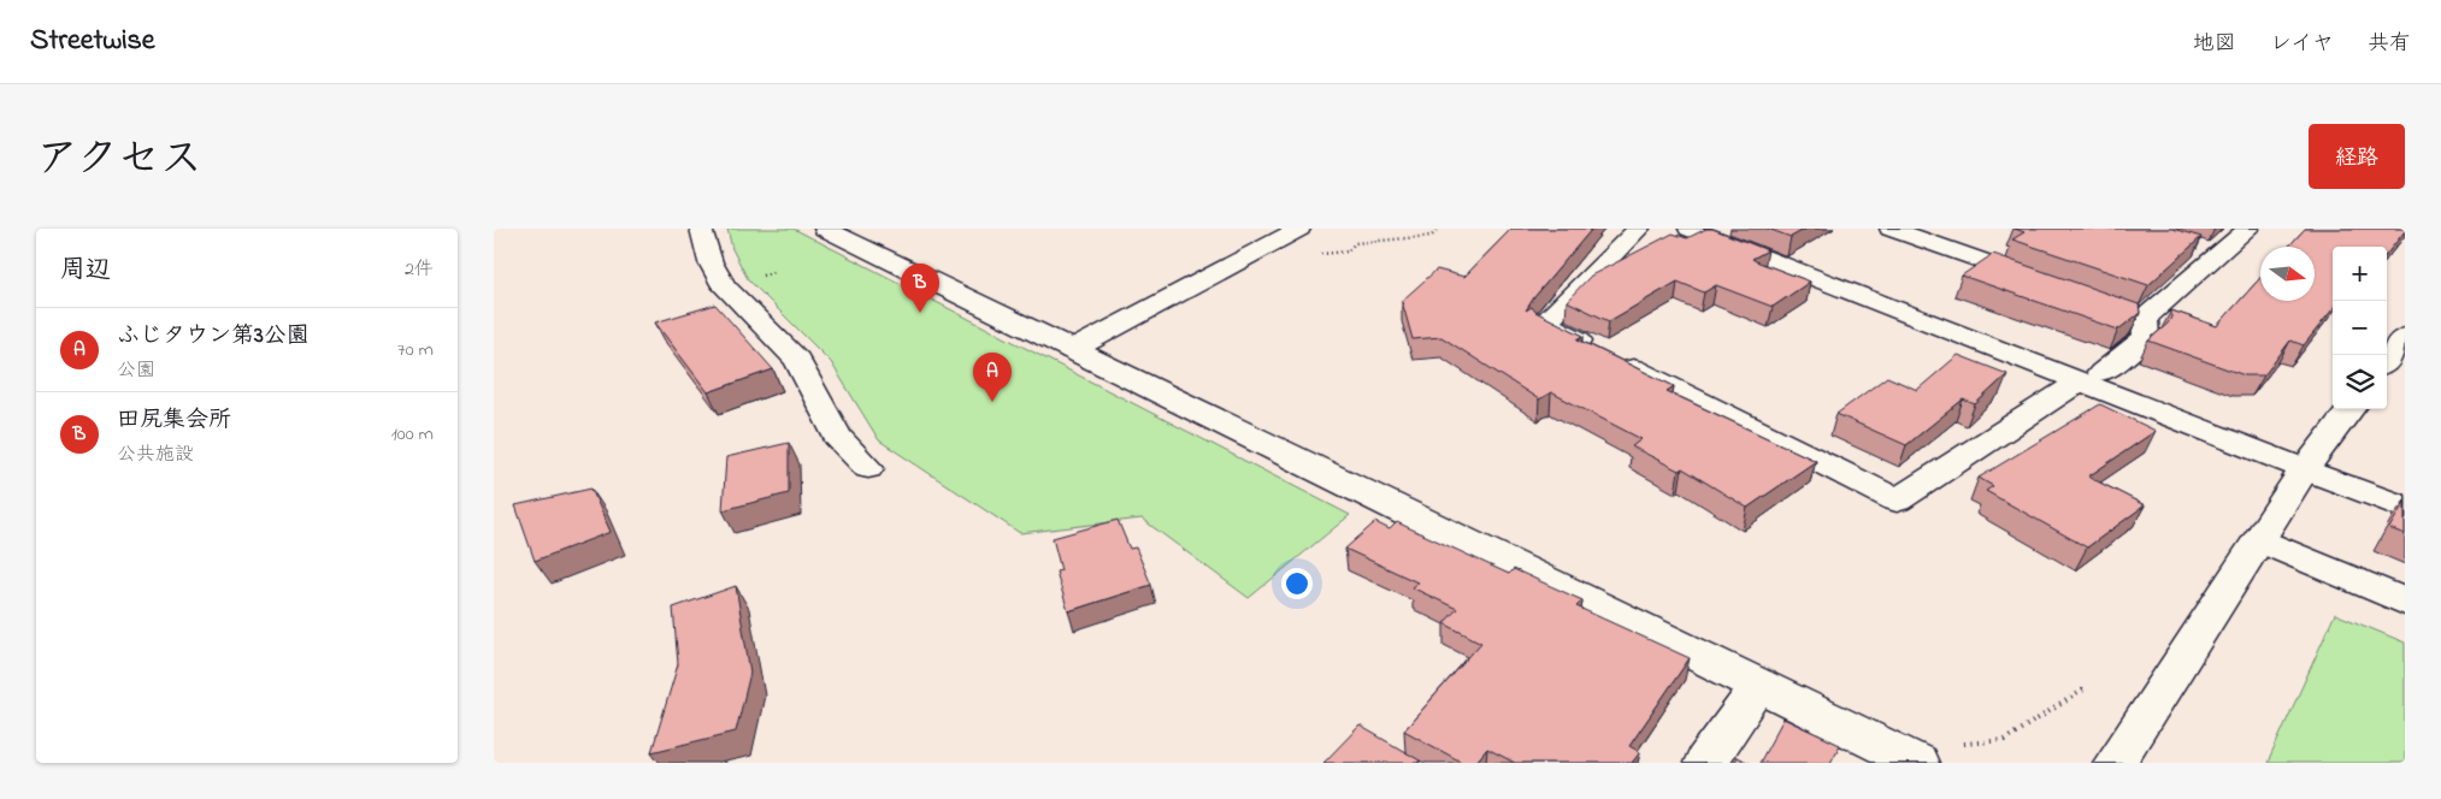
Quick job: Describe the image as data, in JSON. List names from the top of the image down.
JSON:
{
  "north": "right",
  "page": {
    "header": "Streetwise",
    "nav": ["地図", "レイヤ", "共有"],
    "title": "アクセス",
    "buttons": "経路",
    "heading": ["周辺", "2件"],
    "map_buttons": ["+", "−"],
    "pins": ["B", "A"],
    "list": [
      {
        "mark": "A",
        "name": "ふじタウン第3公園",
        "note": "公園",
        "value": "70 m"
      },
      {
        "mark": "B",
        "name": "田尻集会所",
        "note": "公共施設",
        "value": "100 m"
      }
    ]
  }
}
